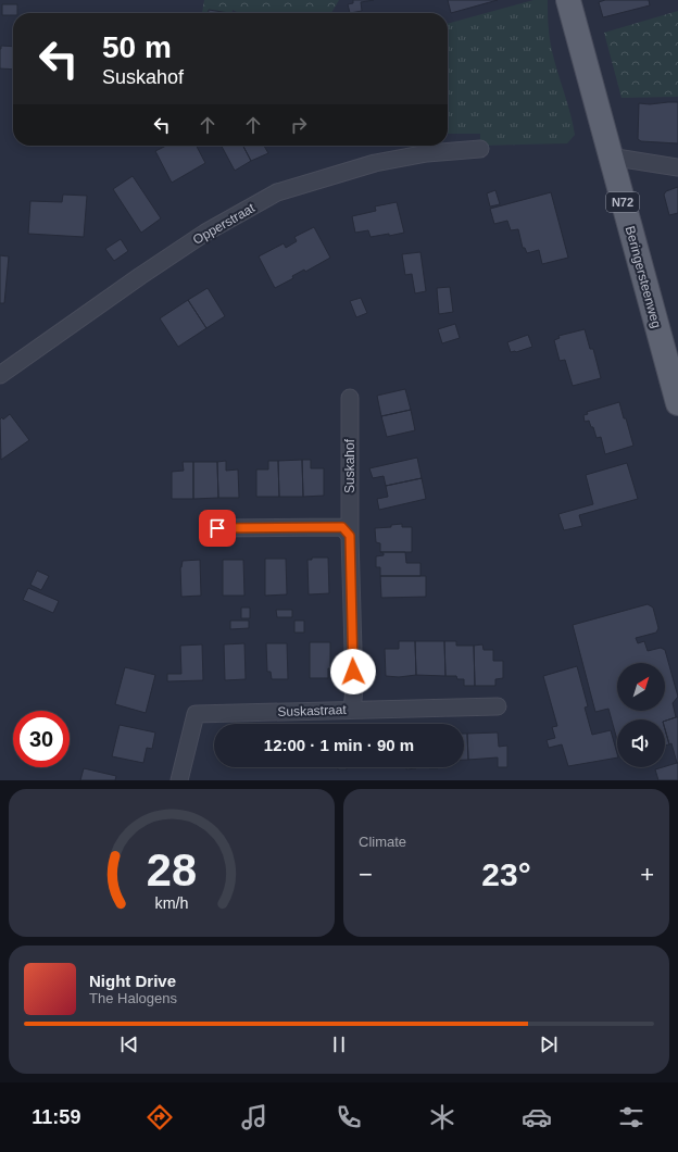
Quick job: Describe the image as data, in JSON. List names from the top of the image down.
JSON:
{
  "streets": {
    "main road": ["N72", "Beringersteenweg"],
    "street": ["Opperstraat", "Suskahof", "Suskastraat"]
  },
  "crossings": [
    ["Suskahof", "Suskastraat"]
  ],
  "north": "top right",
  "page": {
    "turn": ["50 m", "Suskahof"],
    "limit": "30",
    "trip": "12:00 · 1 min · 90 m",
    "tile": "Climate",
    "heat": ["−", "23°", "+"],
    "song": ["Night Drive", "The Halogens"],
    "tabs": "11:59",
    "gauge": ["28", "km/h"]
  }
}
